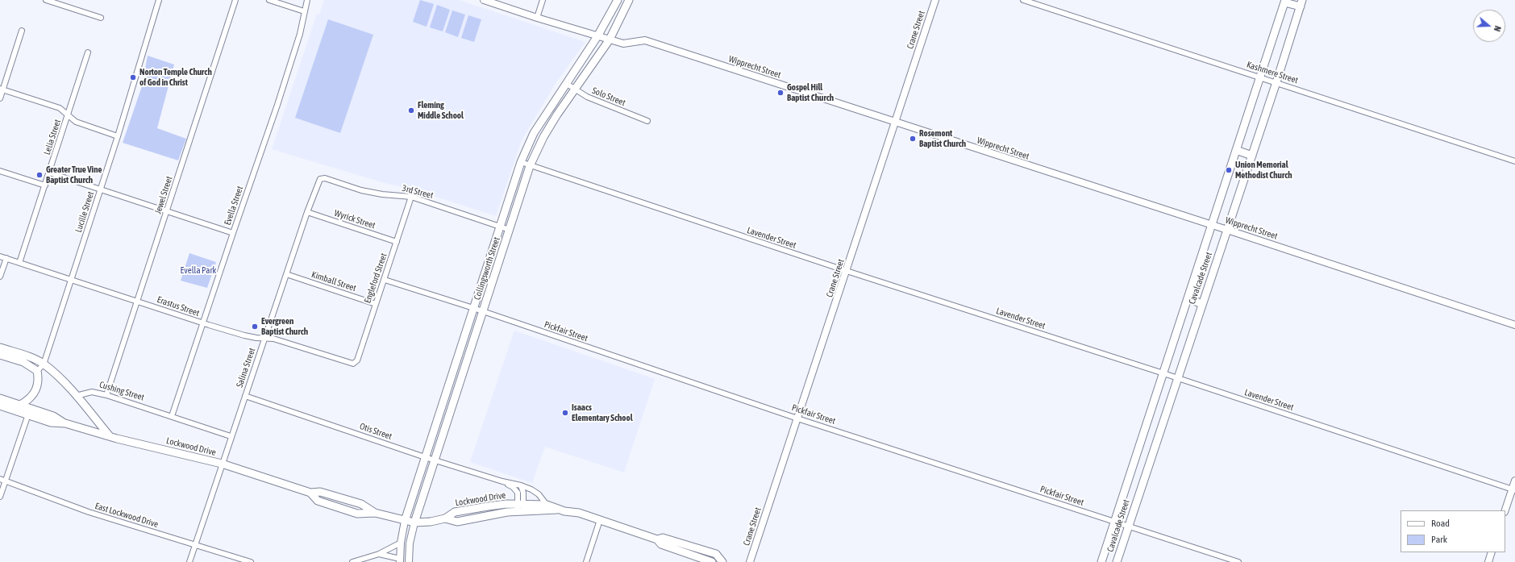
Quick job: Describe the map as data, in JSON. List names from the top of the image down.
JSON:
{
  "streets": {
    "main road": ["Collingsworth Street", "Cavalcade Street", "Lockwood Drive"],
    "street": [
      "Crane Street",
      "Wipprecht Street",
      "Kashmere Street",
      "Solo Street",
      "Lelia Street",
      "3rd Street",
      "Jewel Street",
      "Evella Street",
      "Lucille Street",
      "Wyrick Street",
      "Lavender Street",
      "Engleford Street",
      "Kimball Street",
      "Erastus Street",
      "Pickfair Street",
      "Salina Street",
      "Cushing Street",
      "Otis Street",
      "East Lockwood Drive"
    ]
  },
  "crossings": [
    ["Crane Street", "Wipprecht Street"],
    ["Crane Street", "Lavender Street"],
    ["Crane Street", "Pickfair Street"],
    ["Wipprecht Street", "Collingsworth Street"],
    ["Wipprecht Street", "Cavalcade Street"],
    ["Kashmere Street", "Cavalcade Street"],
    ["Solo Street", "Collingsworth Street"],
    ["Lelia Street", "Erastus Street"],
    ["3rd Street", "Collingsworth Street"],
    ["3rd Street", "Engleford Street"],
    ["3rd Street", "Salina Street"],
    ["Jewel Street", "Erastus Street"],
    ["Jewel Street", "Cushing Street"],
    ["Evella Street", "Erastus Street"],
    ["Evella Street", "Cushing Street"],
    ["Lucille Street", "Erastus Street"],
    ["Wyrick Street", "Engleford Street"],
    ["Wyrick Street", "Salina Street"],
    ["Lavender Street", "Collingsworth Street"],
    ["Lavender Street", "Cavalcade Street"],
    ["Collingsworth Street", "Pickfair Street"],
    ["Collingsworth Street", "Otis Street"],
    ["Collingsworth Street", "Lockwood Drive"],
    ["Engleford Street", "Kimball Street"],
    ["Engleford Street", "Erastus Street"],
    ["Engleford Street", "Pickfair Street"],
    ["Cavalcade Street", "Pickfair Street"],
    ["Kimball Street", "Salina Street"],
    ["Erastus Street", "Salina Street"],
    ["Salina Street", "Cushing Street"],
    ["Salina Street", "Otis Street"],
    ["Salina Street", "Lockwood Drive"],
    ["Salina Street", "East Lockwood Drive"],
    ["Otis Street", "Lockwood Drive"]
  ],
  "parks": ["Evella Park"],
  "places": [
    "Norton Temple Church of God in Christ",
    "Gospel Hill Baptist Church",
    "Fleming Middle School",
    "Rosemont Baptist Church",
    "Union Memorial Methodist Church",
    "Greater True Vine Baptist Church",
    "Evergreen Baptist Church",
    "Isaacs Elementary School"
  ],
  "legend": ["Road", "Park"],
  "north": "right"
}
